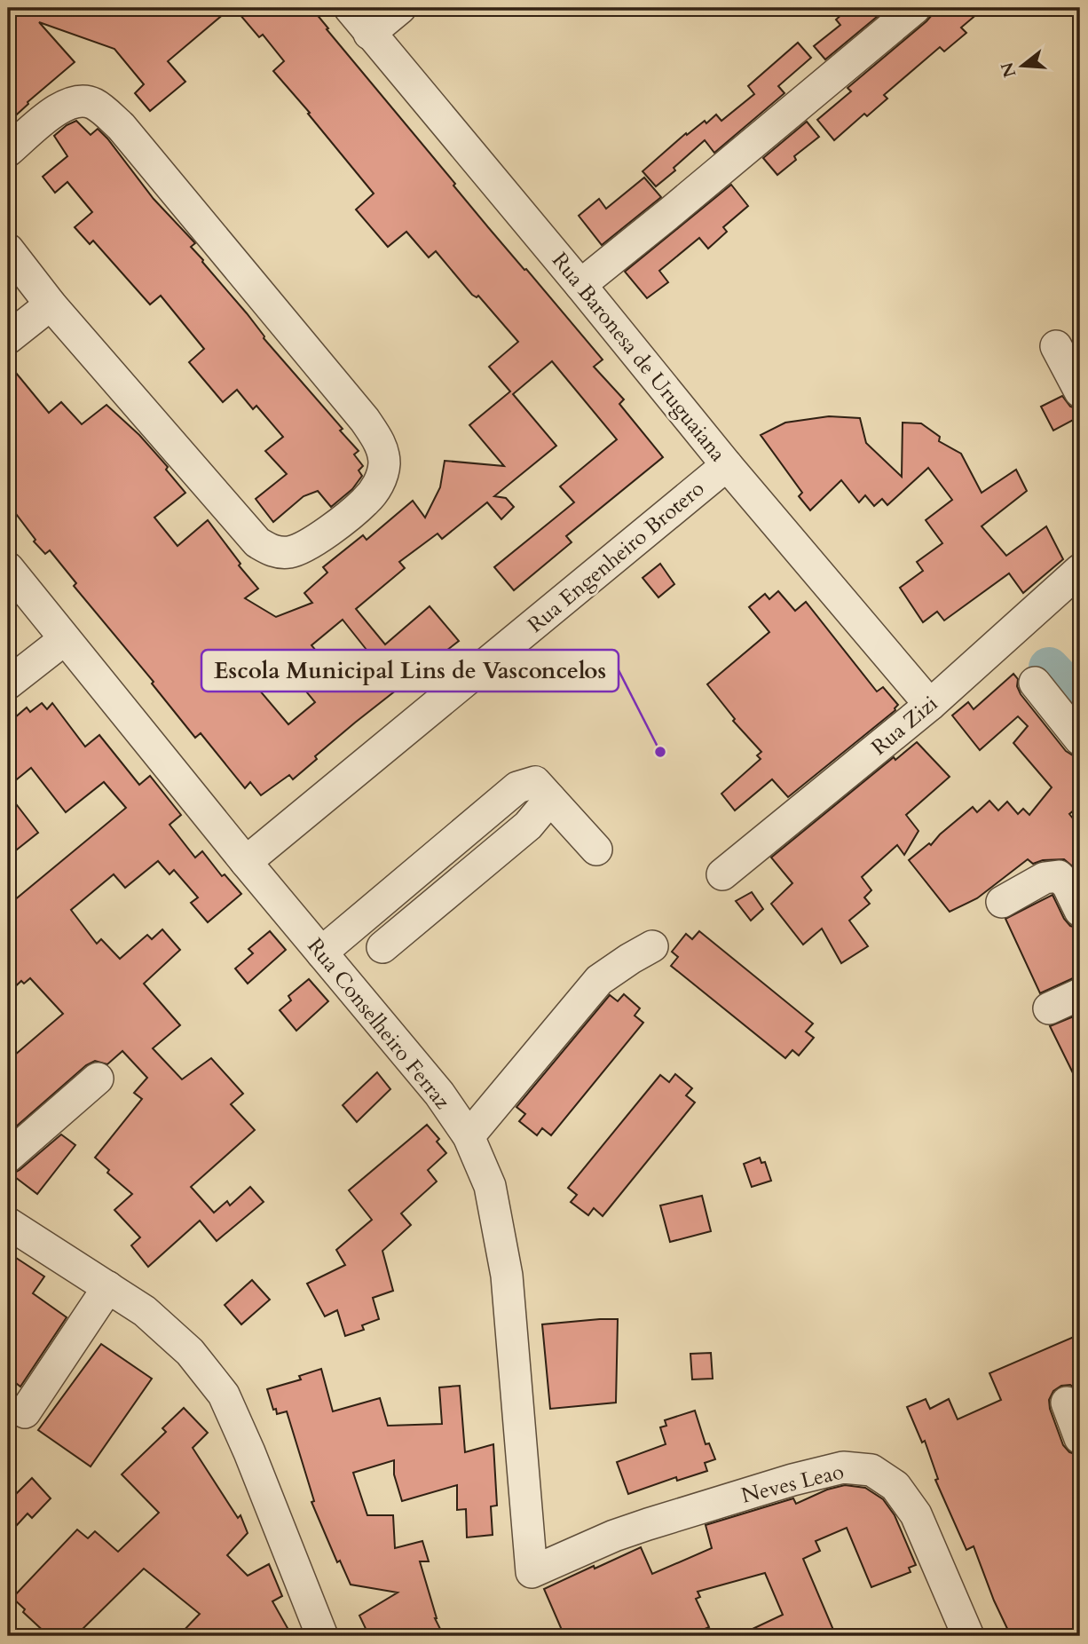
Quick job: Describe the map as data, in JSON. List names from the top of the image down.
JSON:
{
  "streets": {
    "street": [
      "Rua Baronesa de Uruguaiana",
      "Rua Engenheiro Brotero",
      "Rua Zizi",
      "Rua Conselheiro Ferraz",
      "Neves Leao"
    ]
  },
  "crossings": [
    ["Rua Baronesa de Uruguaiana", "Rua Engenheiro Brotero"],
    ["Rua Baronesa de Uruguaiana", "Rua Zizi"],
    ["Rua Engenheiro Brotero", "Rua Conselheiro Ferraz"],
    ["Rua Conselheiro Ferraz", "Neves Leao"]
  ],
  "places": ["Escola Municipal Lins de Vasconcelos"],
  "north": "left"
}
